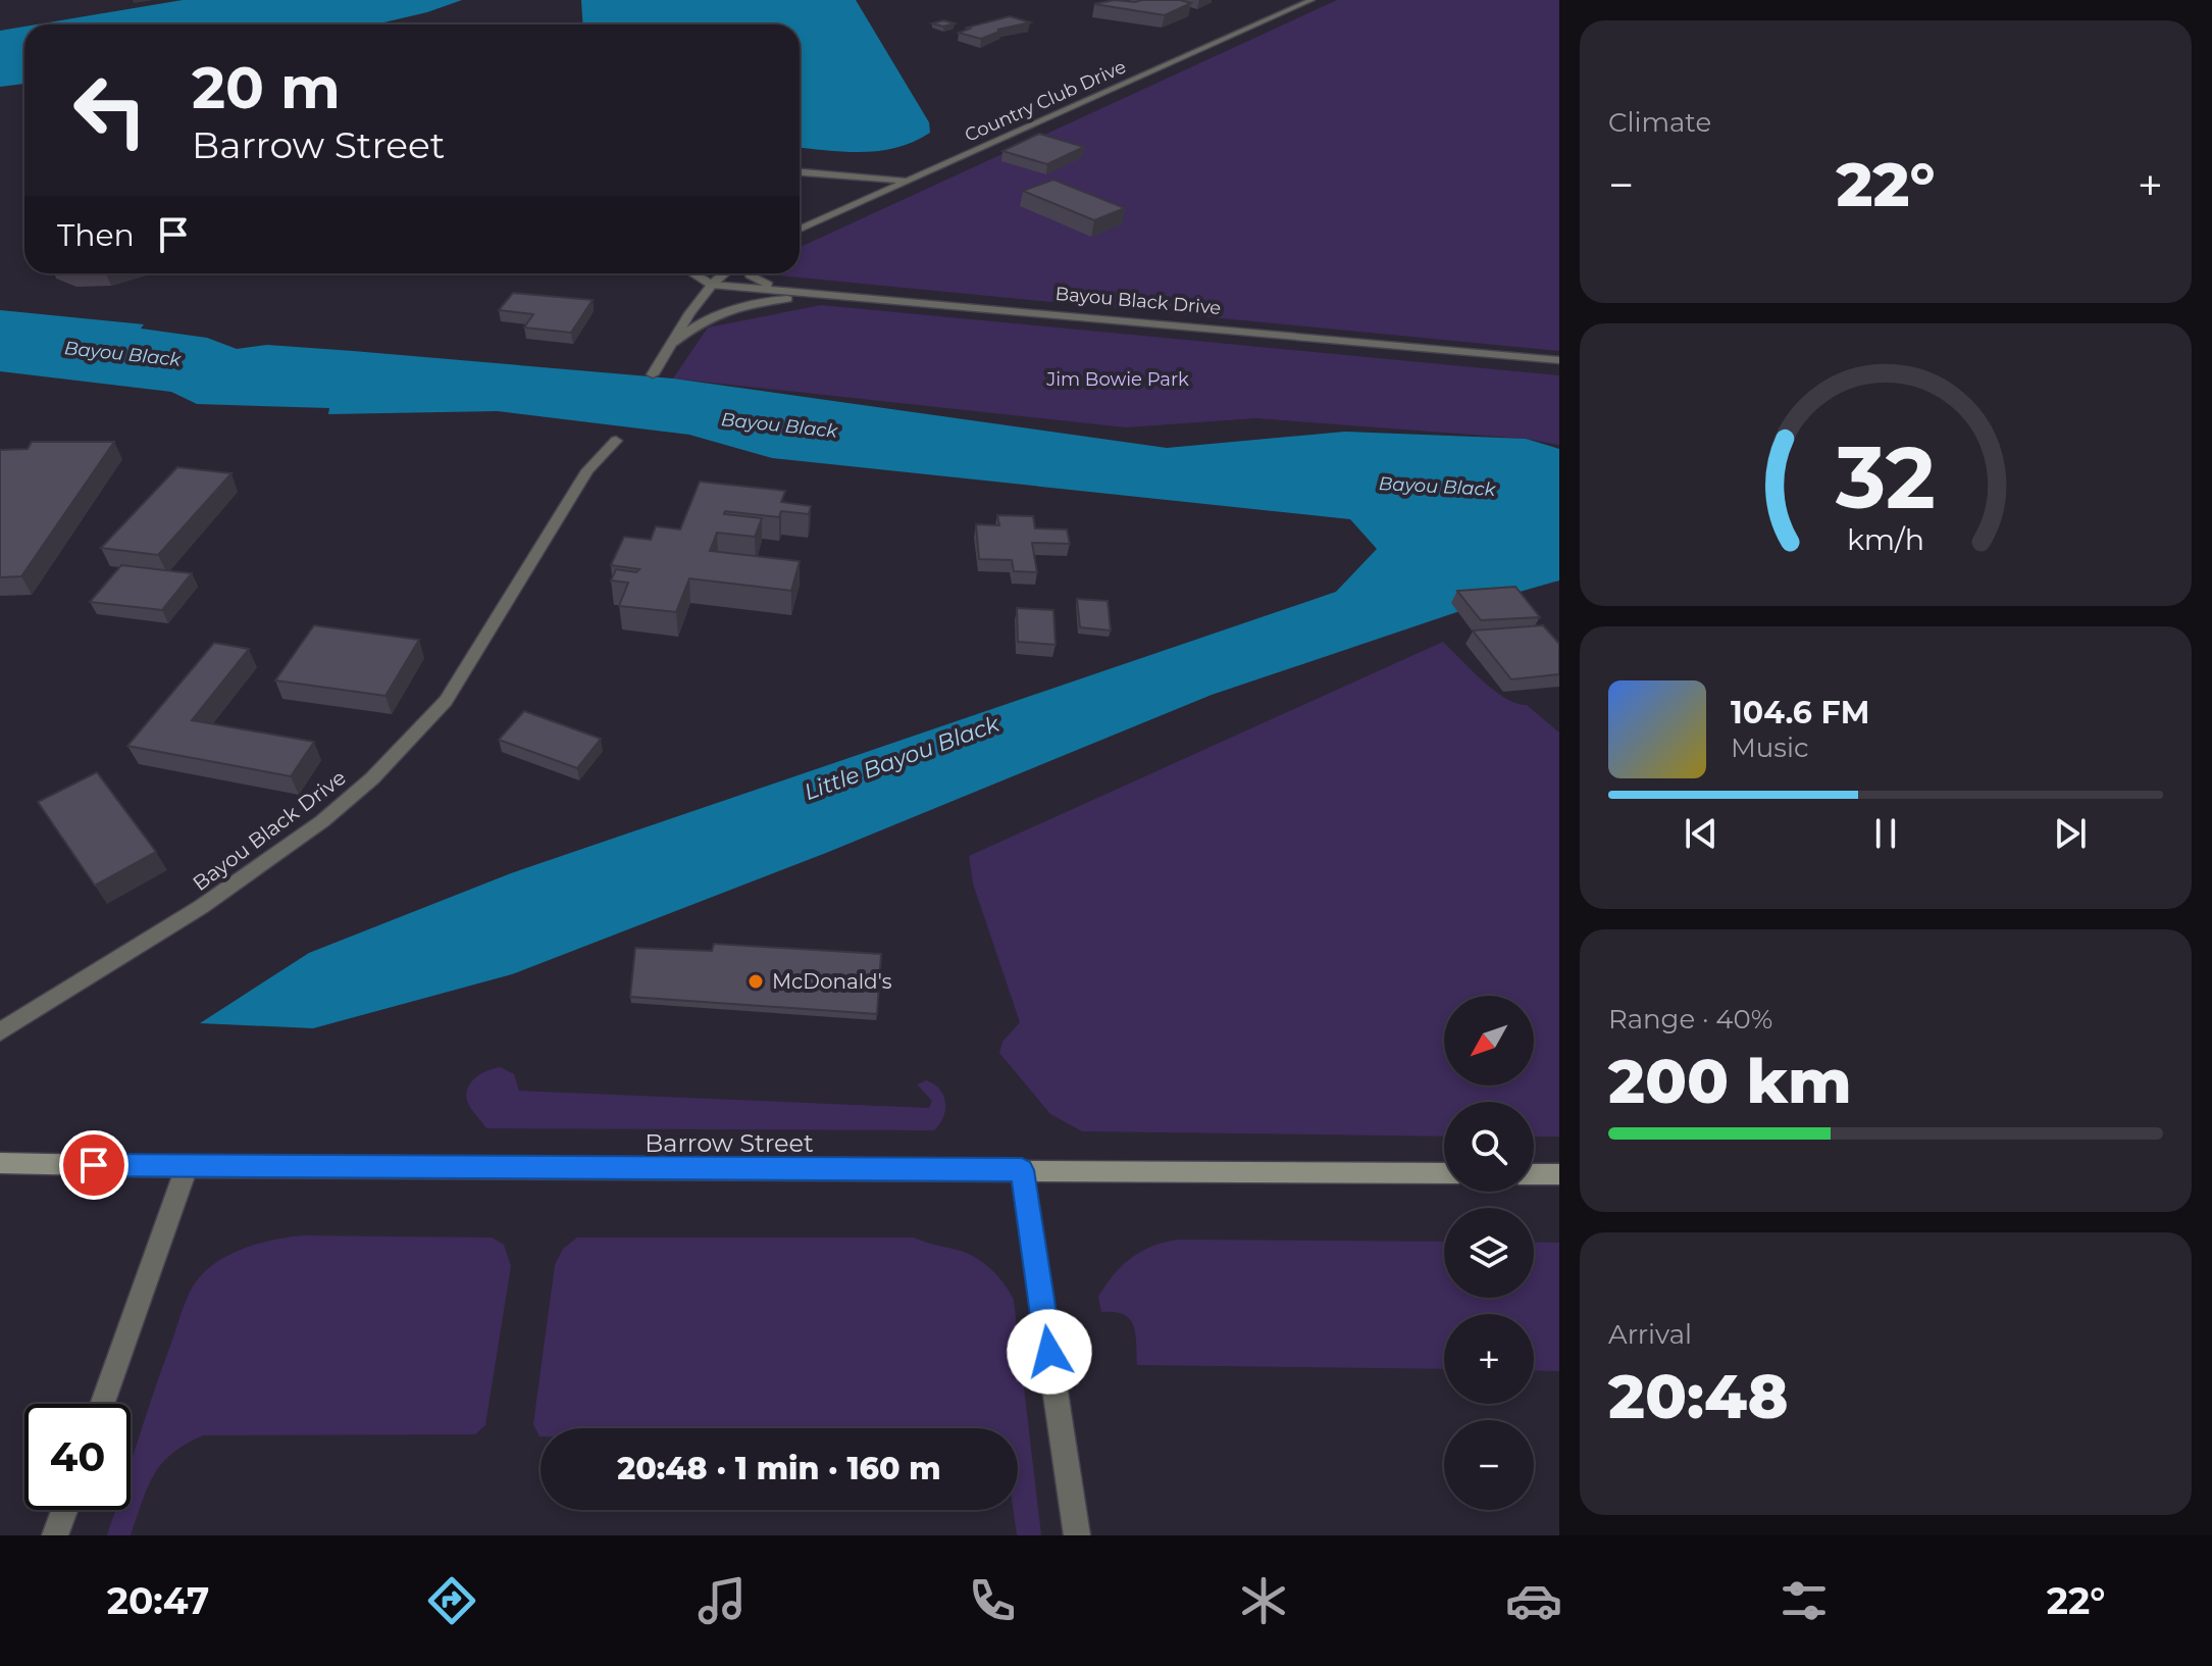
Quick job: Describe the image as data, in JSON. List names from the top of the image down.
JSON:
{
  "streets": {
    "main road": ["Barrow Street"],
    "street": ["Country Club Drive", "Bayou Black Drive"]
  },
  "water": ["Bayou Black", "Little Bayou Black"],
  "parks": ["Jim Bowie Park"],
  "places": ["McDonald's"],
  "north": "bottom left",
  "page": {
    "tile": [
      "Climate",
      ["Range · 40%", "200 km"],
      ["Arrival", "20:48"]
    ],
    "turn": ["20 m", "Barrow Street"],
    "heat": ["−", "22°", "+"],
    "then": "Then",
    "song": ["104.6 FM", "Music"],
    "map_buttons": ["+", "−"],
    "limit": "40",
    "trip": "20:48 · 1 min · 160 m",
    "tabs": ["20:47", "22°"],
    "gauge": ["32", "km/h"]
  }
}
